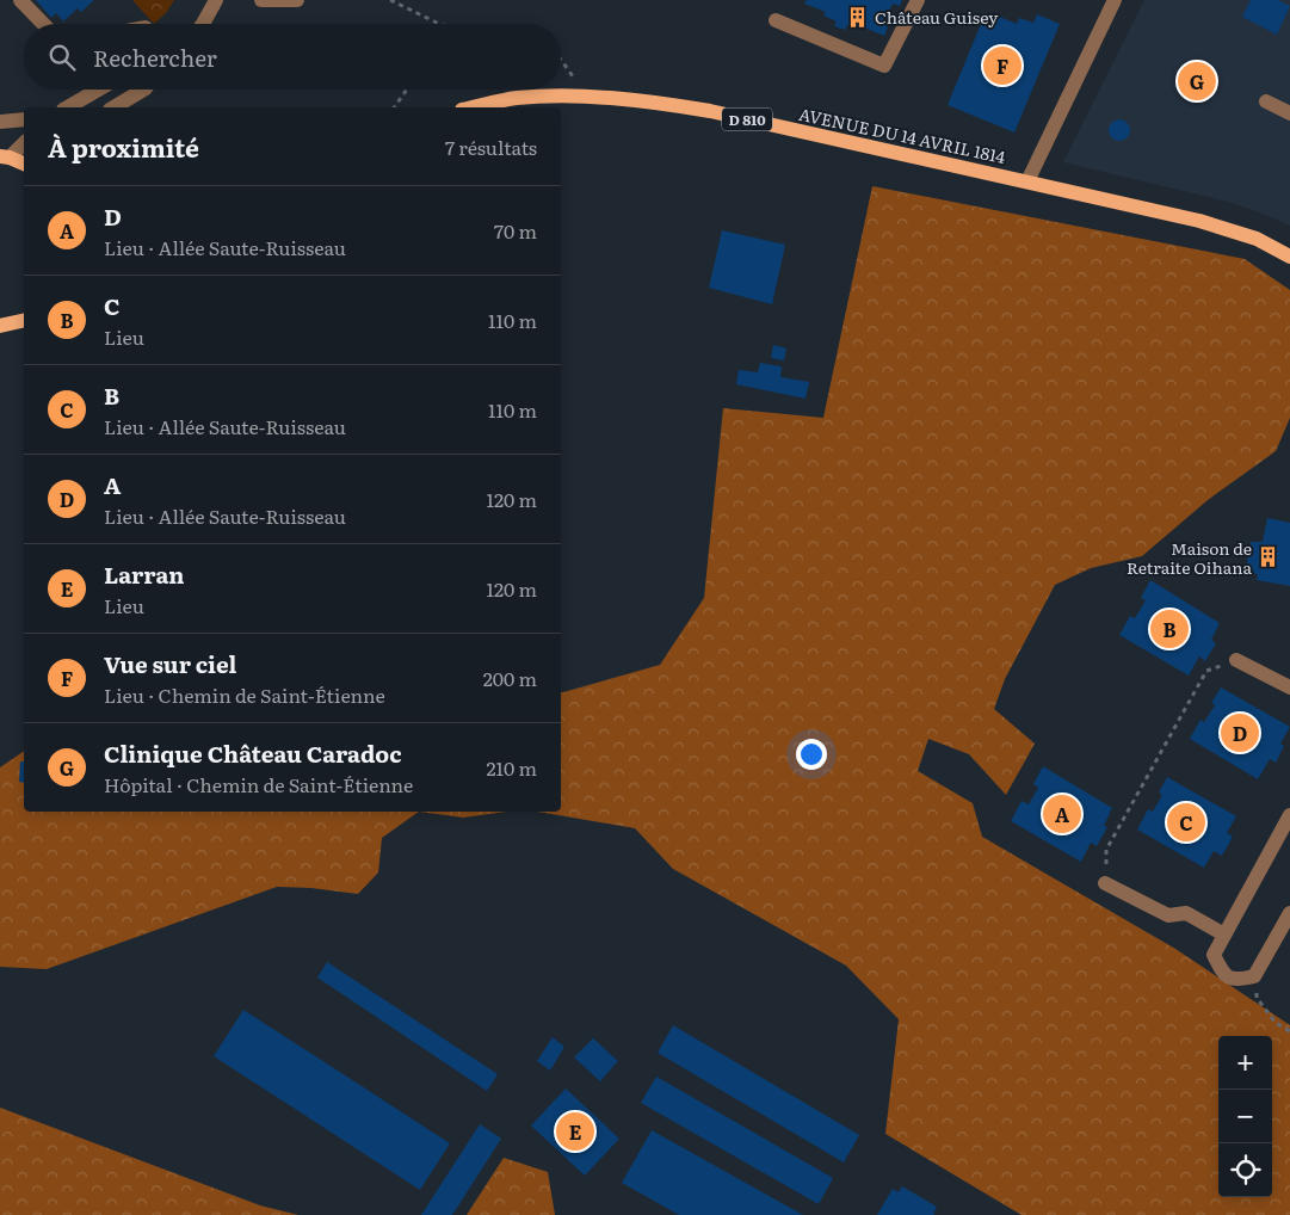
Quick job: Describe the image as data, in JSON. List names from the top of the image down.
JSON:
{
  "streets": {
    "main road": ["D 810", "AVENUE DU 14 AVRIL 1814"]
  },
  "places": {
    "building": ["Château Guisey", "Maison de Retraite Oihana"]
  },
  "page": {
    "search": "Rechercher",
    "pins": [
      "F",
      "G",
      "B",
      "D",
      "A",
      "C",
      "E"
    ],
    "heading": ["À proximité", "7 résultats"],
    "list": [
      {
        "mark": "A",
        "name": "D",
        "note": "Lieu · Allée Saute-Ruisseau",
        "value": "70 m"
      },
      {
        "mark": "B",
        "name": "C",
        "note": "Lieu",
        "value": "110 m"
      },
      {
        "mark": "C",
        "name": "B",
        "note": "Lieu · Allée Saute-Ruisseau",
        "value": "110 m"
      },
      {
        "mark": "D",
        "name": "A",
        "note": "Lieu · Allée Saute-Ruisseau",
        "value": "120 m"
      },
      {
        "mark": "E",
        "name": "Larran",
        "note": "Lieu",
        "value": "120 m"
      },
      {
        "mark": "F",
        "name": "Vue sur ciel",
        "note": "Lieu · Chemin de Saint-Étienne",
        "value": "200 m"
      },
      {
        "mark": "G",
        "name": "Clinique Château Caradoc",
        "note": "Hôpital · Chemin de Saint-Étienne",
        "value": "210 m"
      }
    ],
    "map_buttons": ["+", "−"]
  }
}
